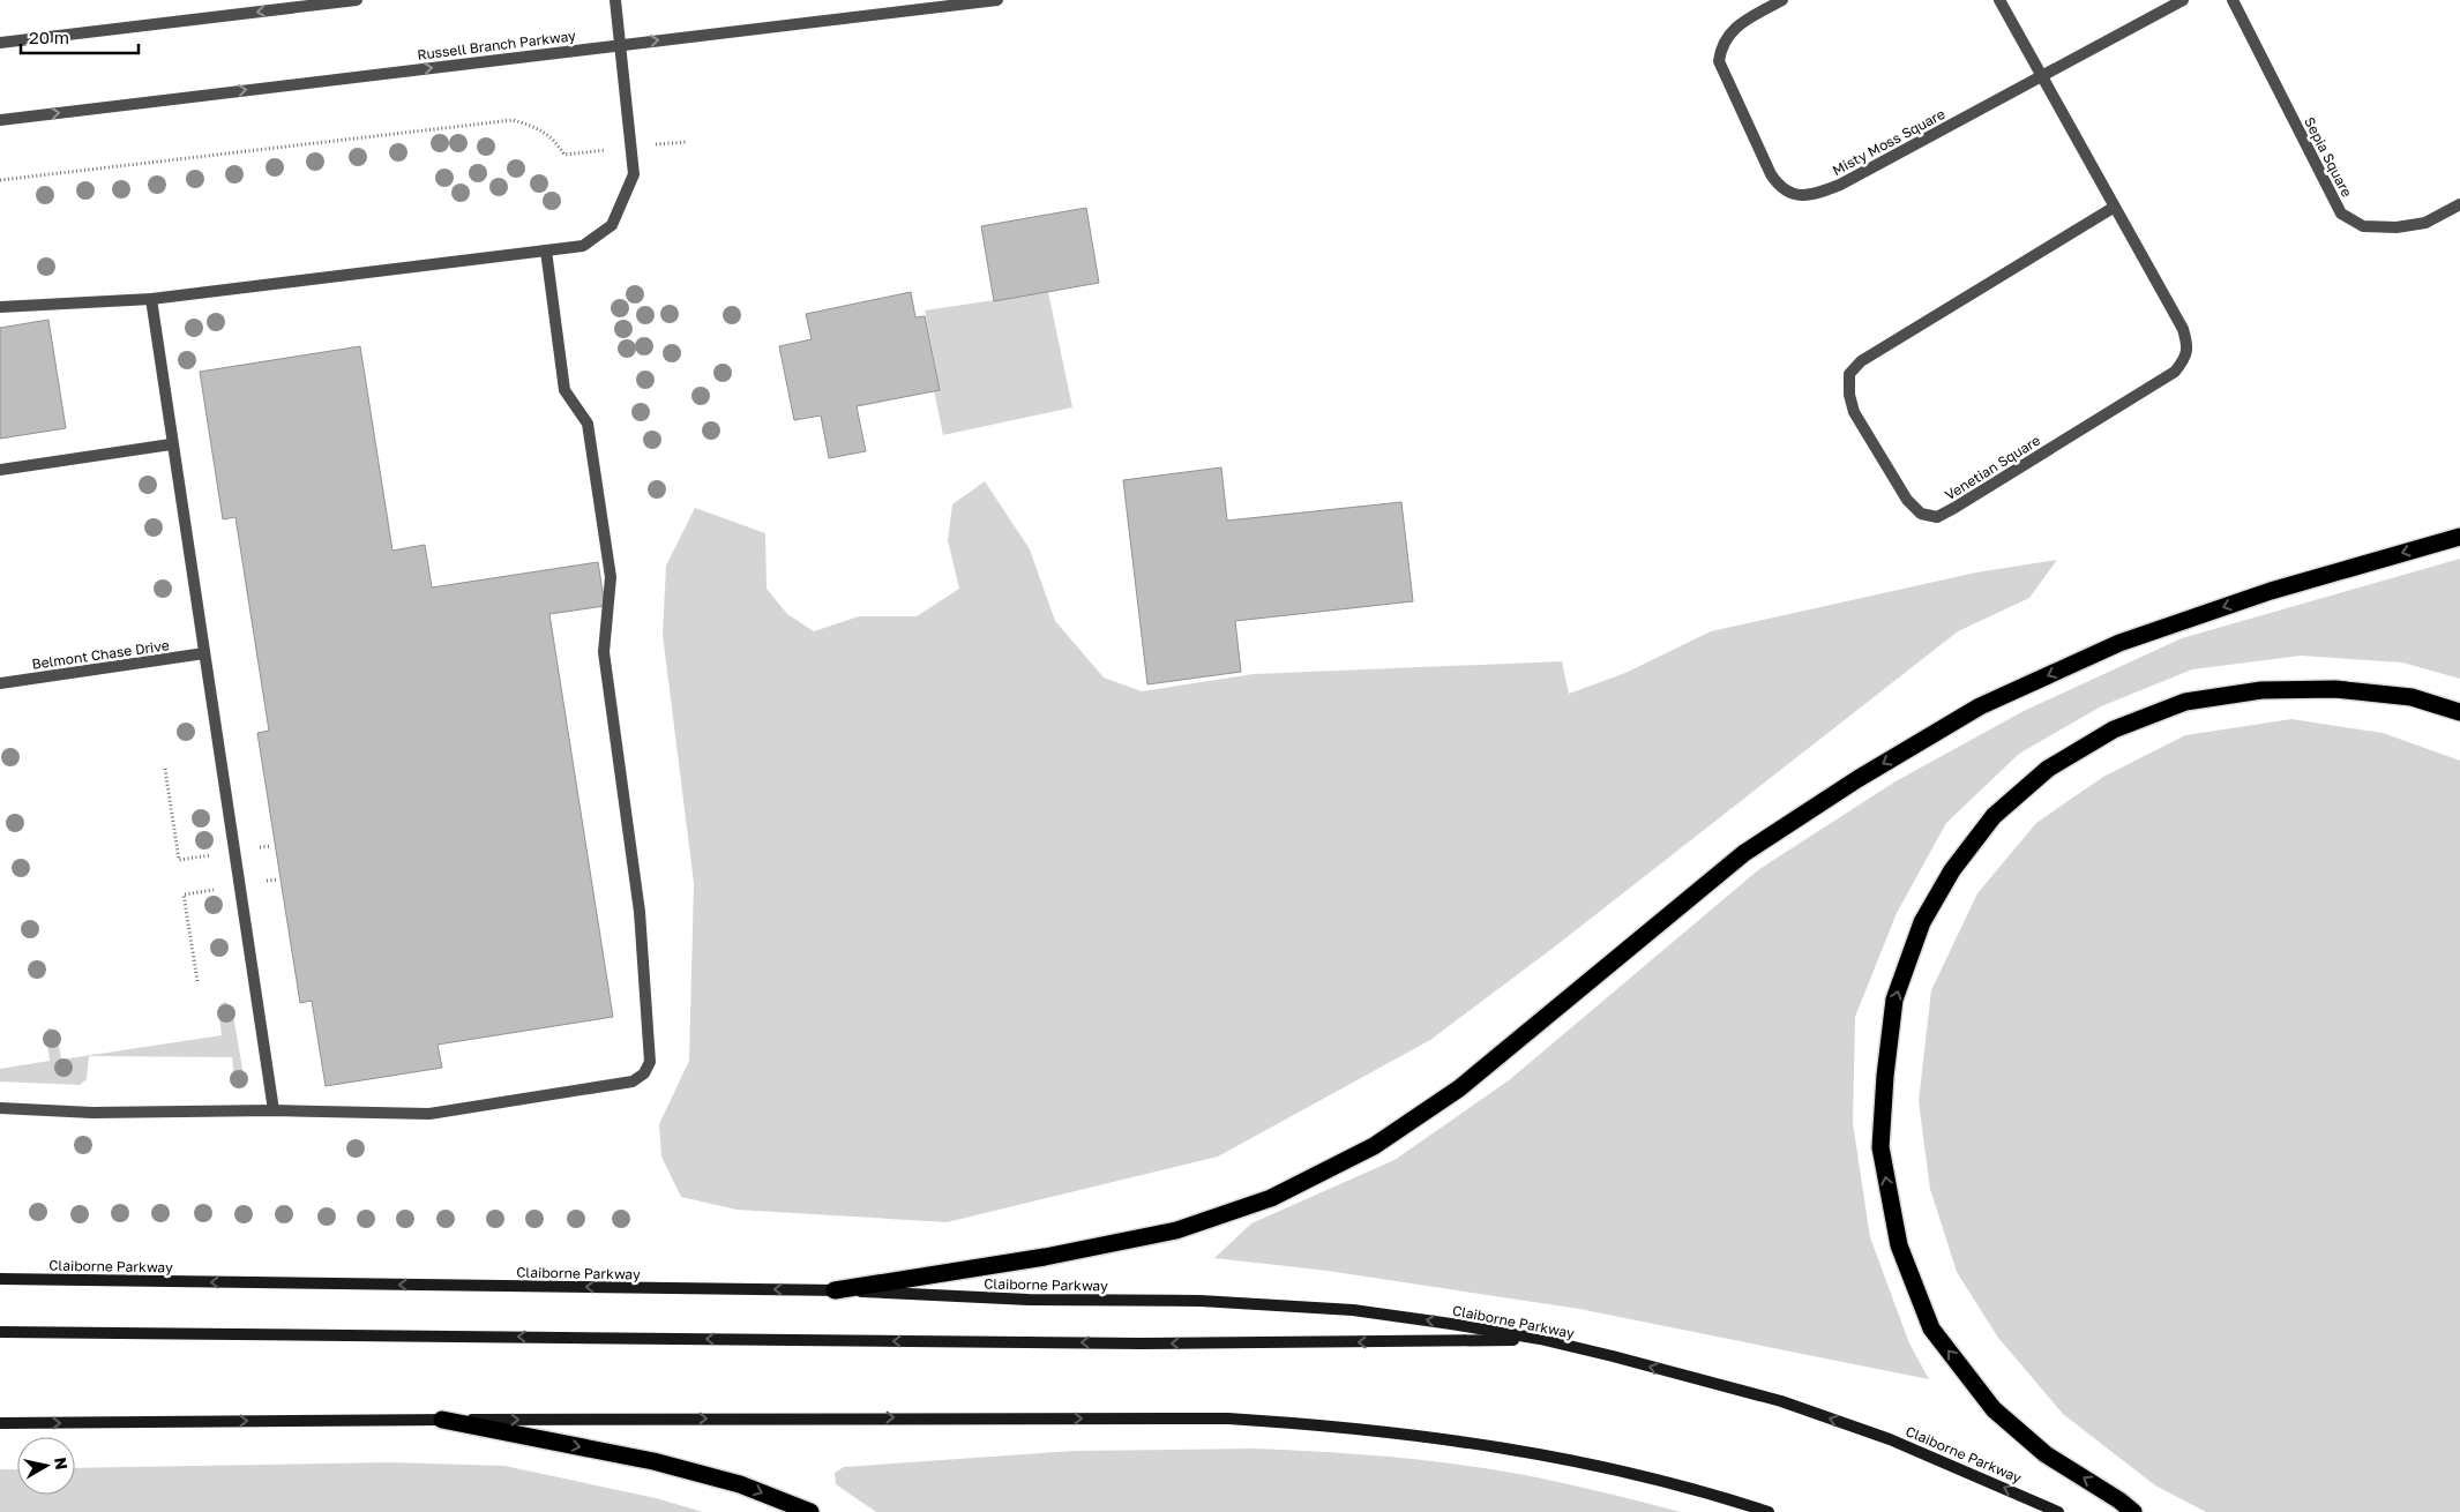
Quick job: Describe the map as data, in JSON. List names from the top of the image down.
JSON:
{
  "streets": {
    "main road": ["Claiborne Parkway"],
    "street": [
      "Russell Branch Parkway",
      "Misty Moss Square",
      "Sepia Square",
      "Venetian Square",
      "Belmont Chase Drive"
    ]
  },
  "crossings": [
    ["Misty Moss Square", "Venetian Square"]
  ],
  "scale_bar": "20 m",
  "north": "right"
}
